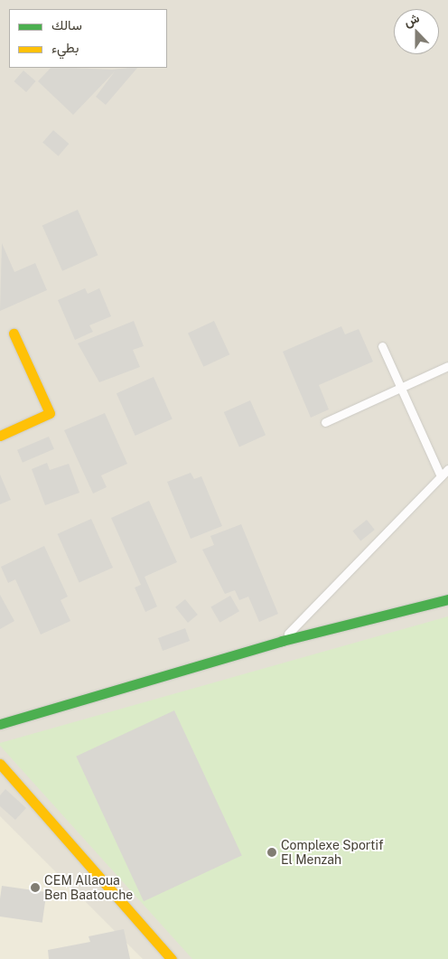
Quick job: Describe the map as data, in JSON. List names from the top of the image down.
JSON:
{
  "places": ["Complexe Sportif El Menzah", "CEM Allaoua Ben Baatouche"],
  "legend": ["سالك", "بطيء"],
  "north": "top"
}
